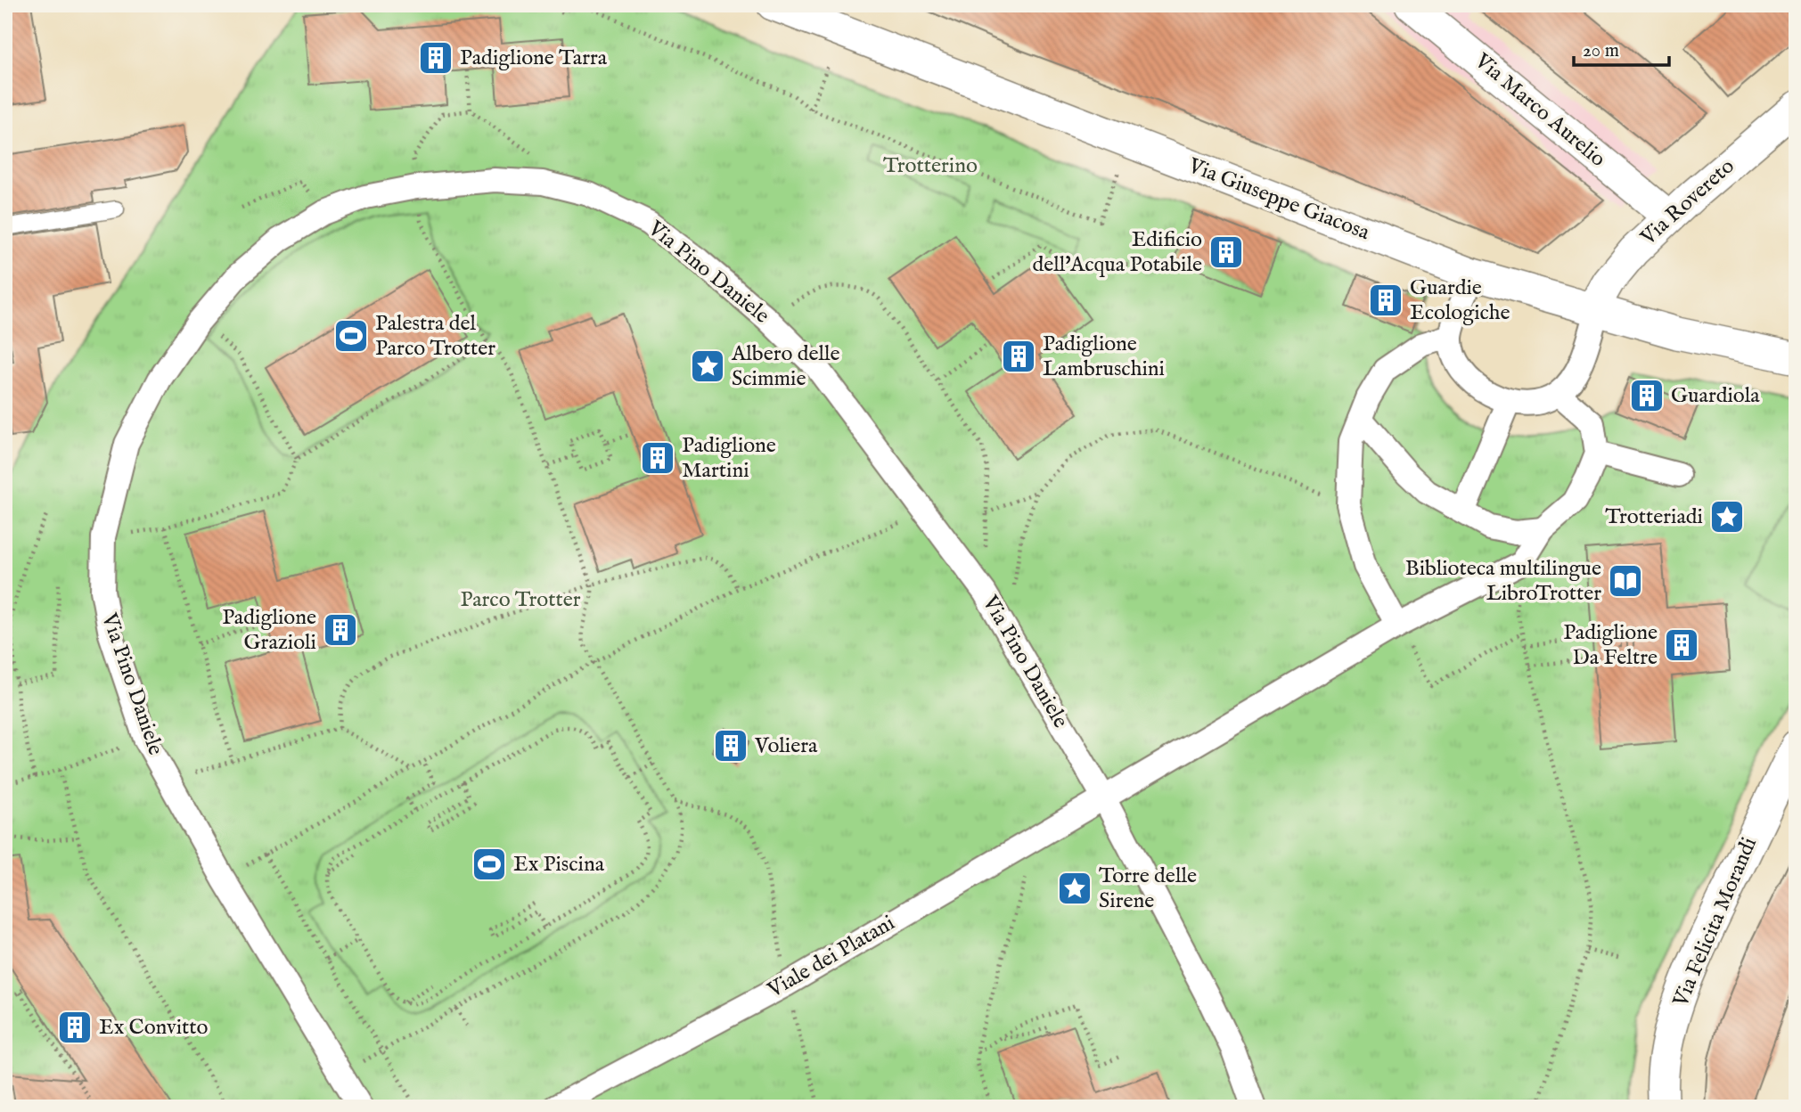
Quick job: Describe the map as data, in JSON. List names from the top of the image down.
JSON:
{
  "streets": {
    "street": [
      "Via Marco Aurelio",
      "Via Giuseppe Giacosa",
      "Via Rovereto",
      "Via Pino Daniele",
      "Via Felicita Morandi",
      "Viale dei Platani"
    ]
  },
  "crossings": [
    ["Via Marco Aurelio", "Via Rovereto"],
    ["Via Giuseppe Giacosa", "Via Rovereto"],
    ["Via Pino Daniele", "Viale dei Platani"]
  ],
  "parks": ["Trotterino", "Parco Trotter"],
  "places": {
    "building": [
      "Padiglione Tarra",
      "Edificio dell'Acqua Potabile",
      "Guardie Ecologiche",
      "Padiglione Lambruschini",
      "Guardiola",
      "Padiglione Martini",
      "Padiglione Grazioli",
      "Padiglione Da Feltre",
      "Voliera",
      "Ex Convitto"
    ],
    "sports": ["Palestra del Parco Trotter", "Ex Piscina"],
    "place": ["Albero delle Scimmie", "Trotteriadi", "Torre delle Sirene"],
    "library": ["Biblioteca multilingue LibroTrotter"]
  },
  "scale_bar": "20 m"
}
